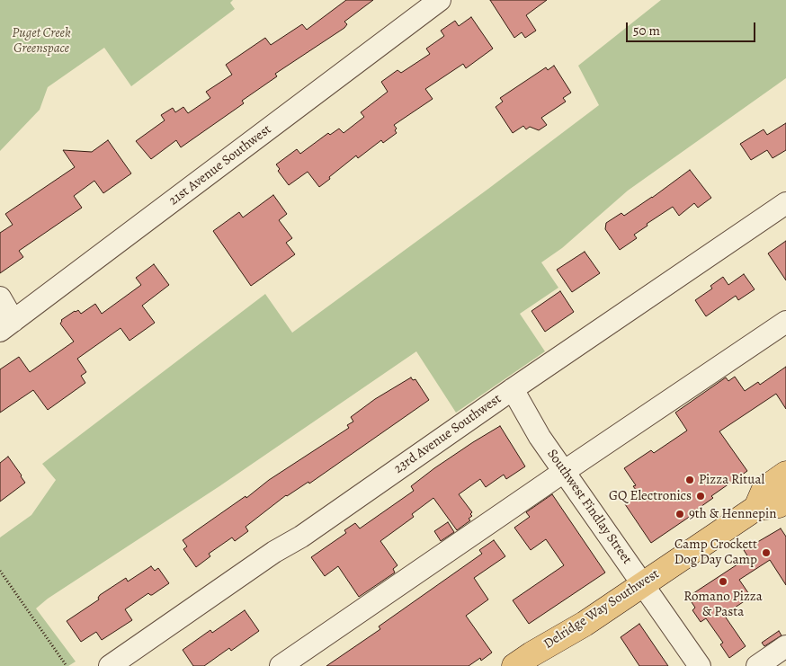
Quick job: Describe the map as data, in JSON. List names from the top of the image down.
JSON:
{
  "streets": {
    "main road": ["Delridge Way Southwest"],
    "street": ["21st Avenue Southwest", "23rd Avenue Southwest", "Southwest Findlay Street"]
  },
  "crossings": [
    ["23rd Avenue Southwest", "Southwest Findlay Street"],
    ["Southwest Findlay Street", "Delridge Way Southwest"]
  ],
  "parks": ["Puget Creek Greenspace"],
  "places": [
    "Pizza Ritual",
    "GQ Electronics",
    "9th & Hennepin",
    "Camp Crockett Dog Day Camp",
    "Romano Pizza & Pasta"
  ],
  "scale_bar": "50 m"
}
